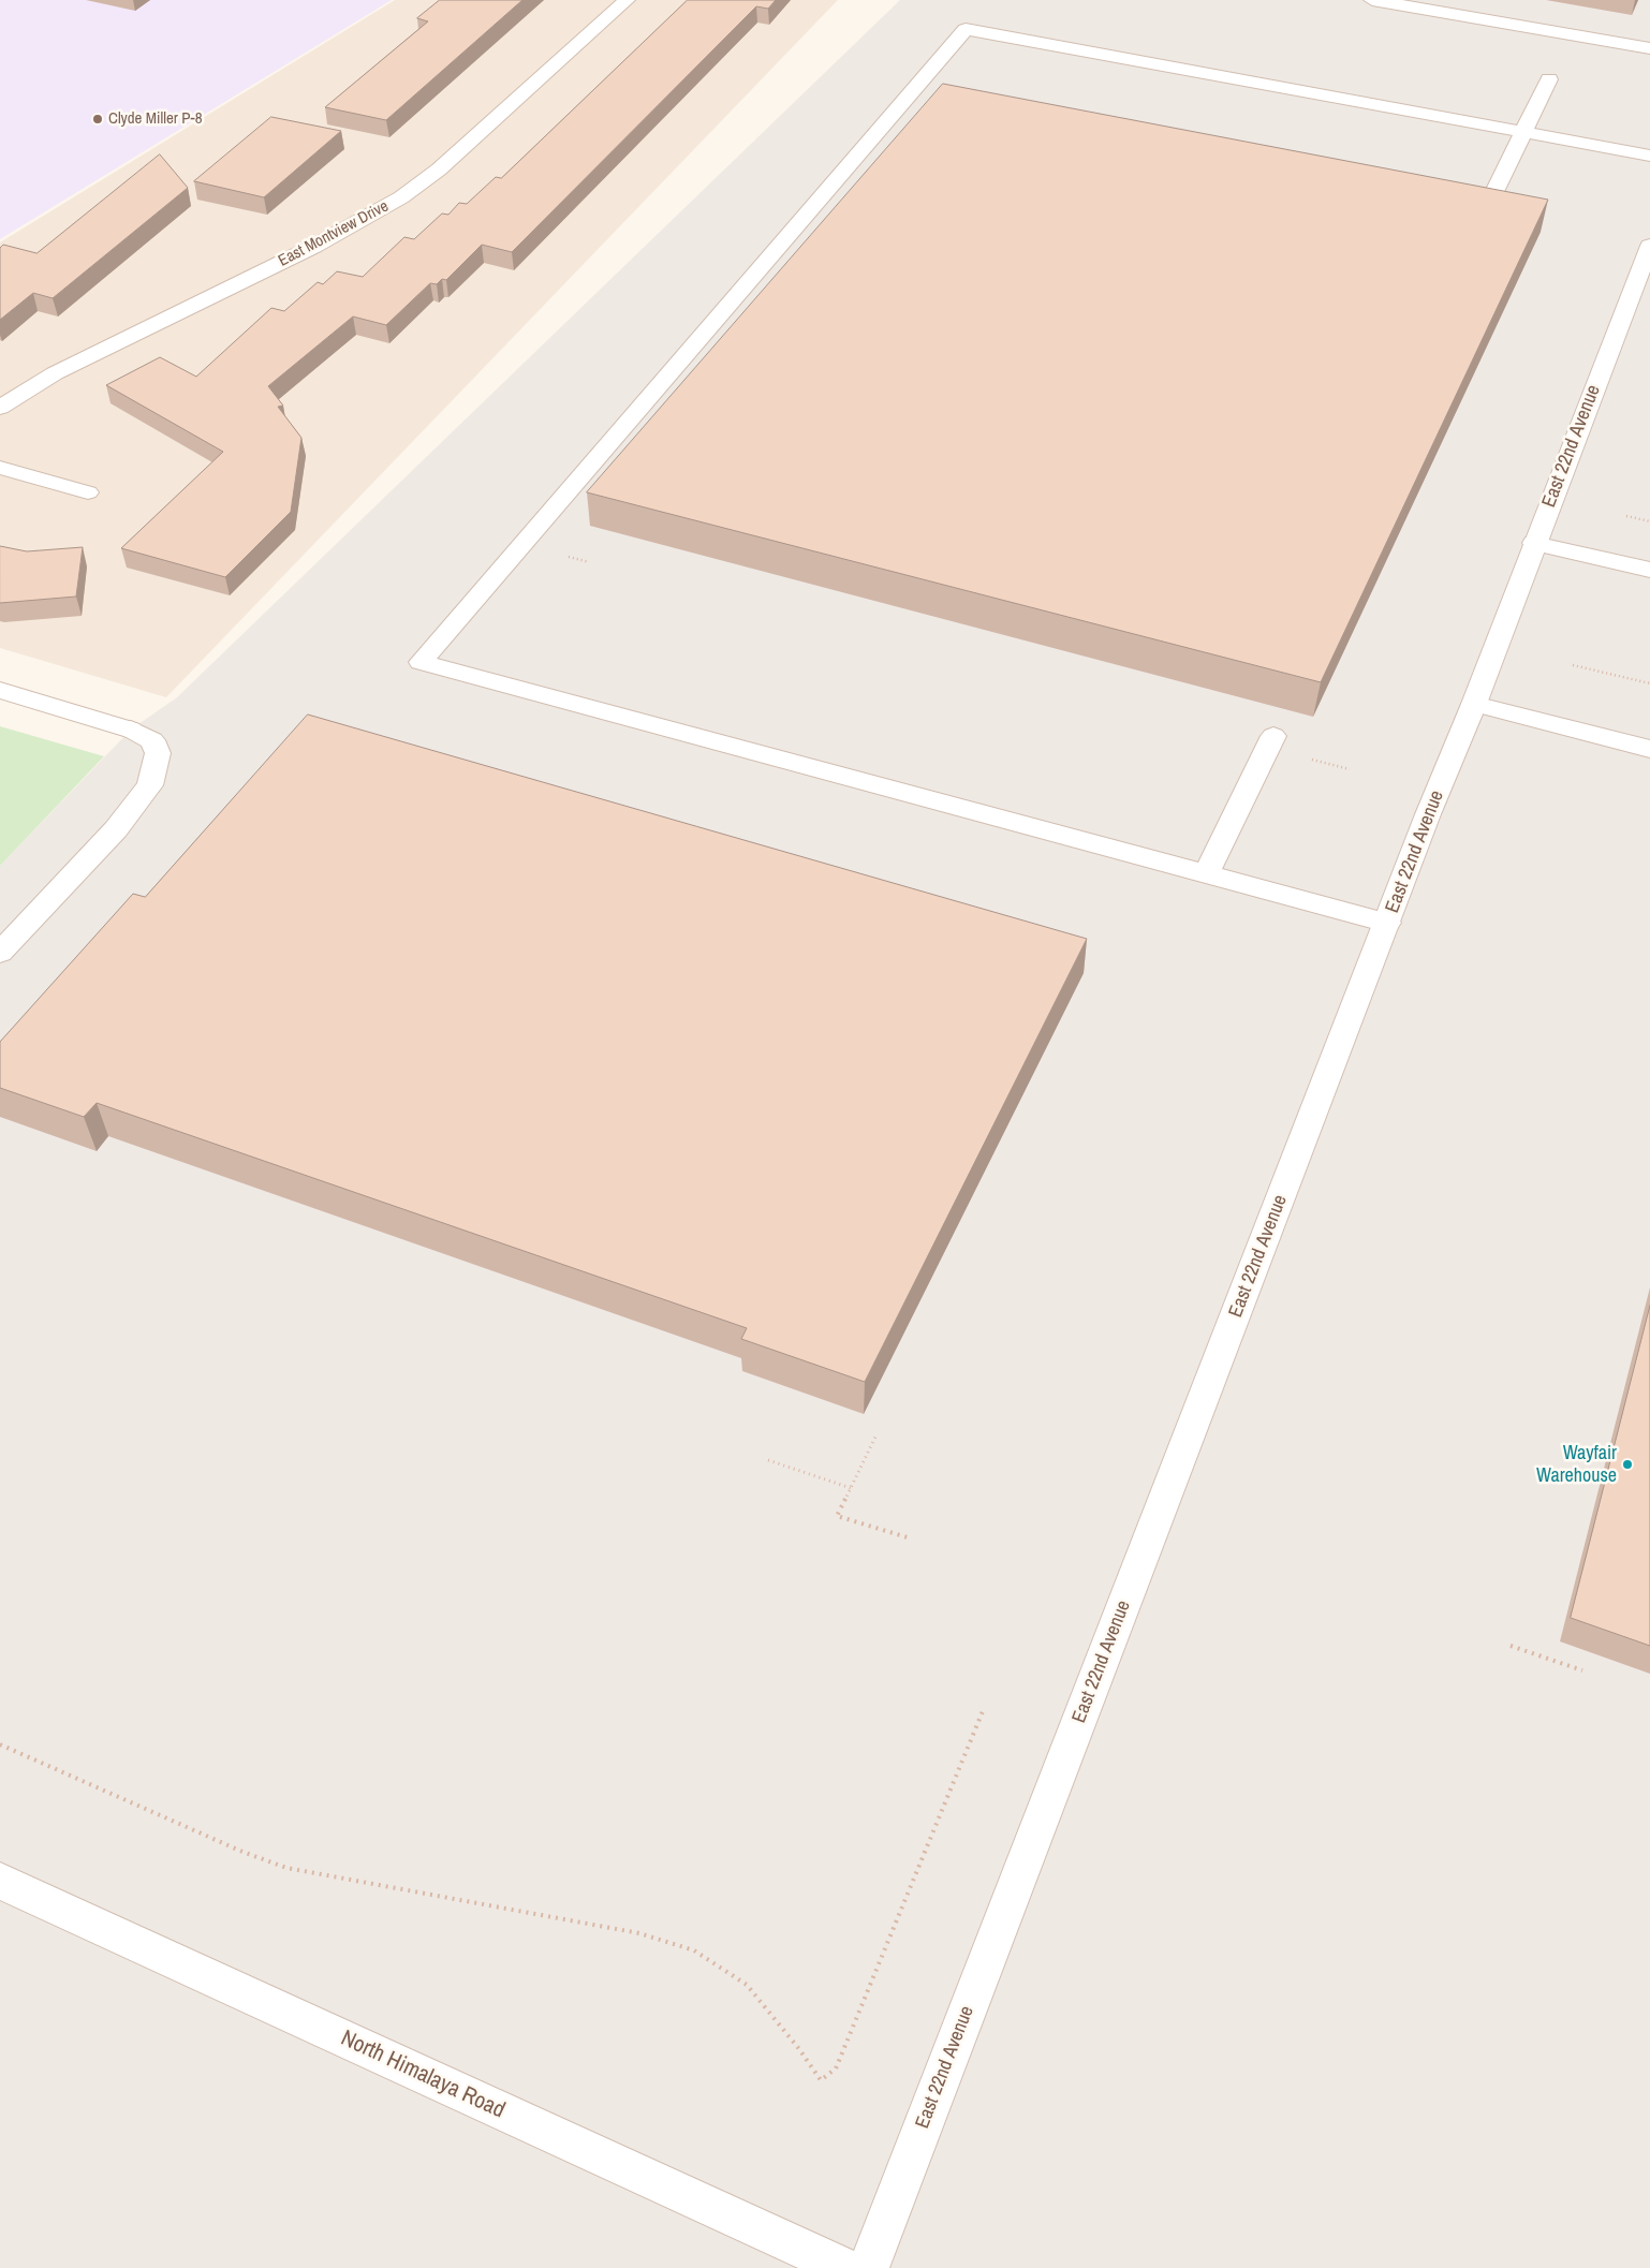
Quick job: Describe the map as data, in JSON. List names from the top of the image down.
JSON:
{
  "streets": {
    "street": ["East Montview Drive", "East 22nd Avenue", "North Himalaya Road"]
  },
  "places": ["Clyde Miller P-8", "Wayfair Warehouse"]
}
